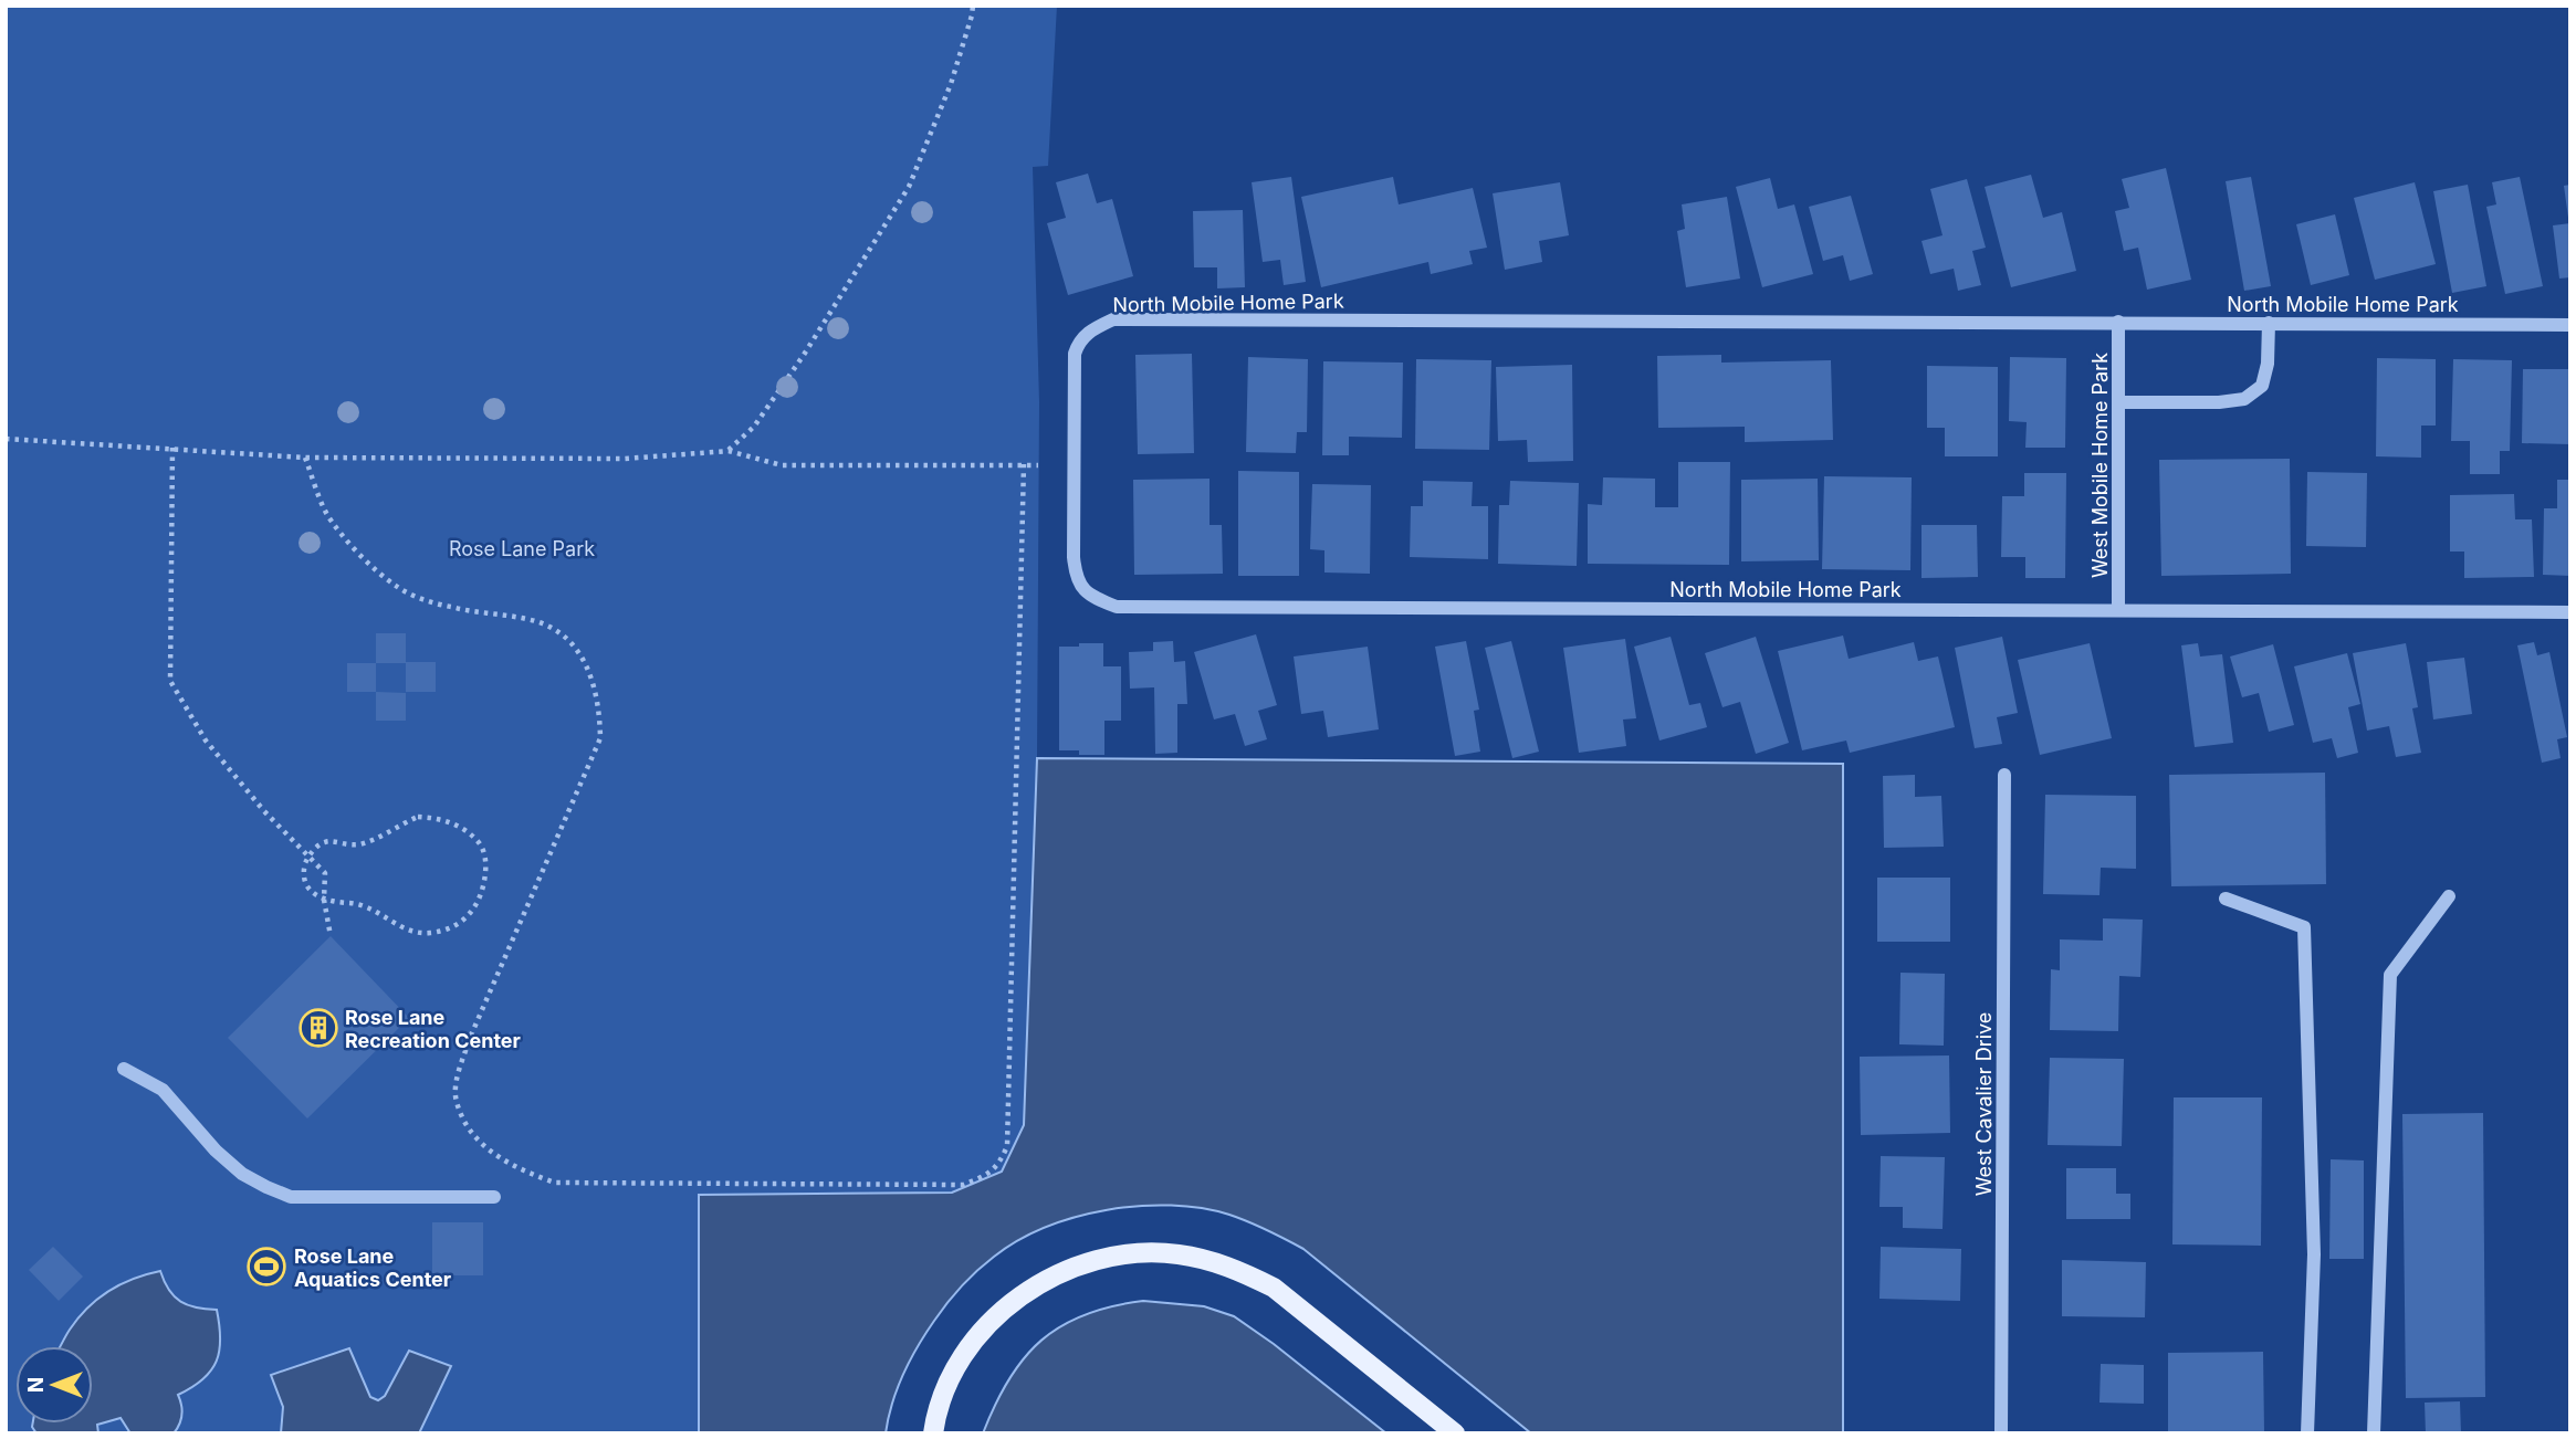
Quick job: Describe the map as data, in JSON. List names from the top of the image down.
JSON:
{
  "streets": {
    "street": ["North Mobile Home Park", "West Mobile Home Park", "West Cavalier Drive"]
  },
  "crossings": [
    ["North Mobile Home Park", "West Mobile Home Park"]
  ],
  "parks": ["Rose Lane Park"],
  "places": {
    "building": ["Rose Lane Recreation Center"],
    "sports": ["Rose Lane Aquatics Center"]
  },
  "north": "left"
}
